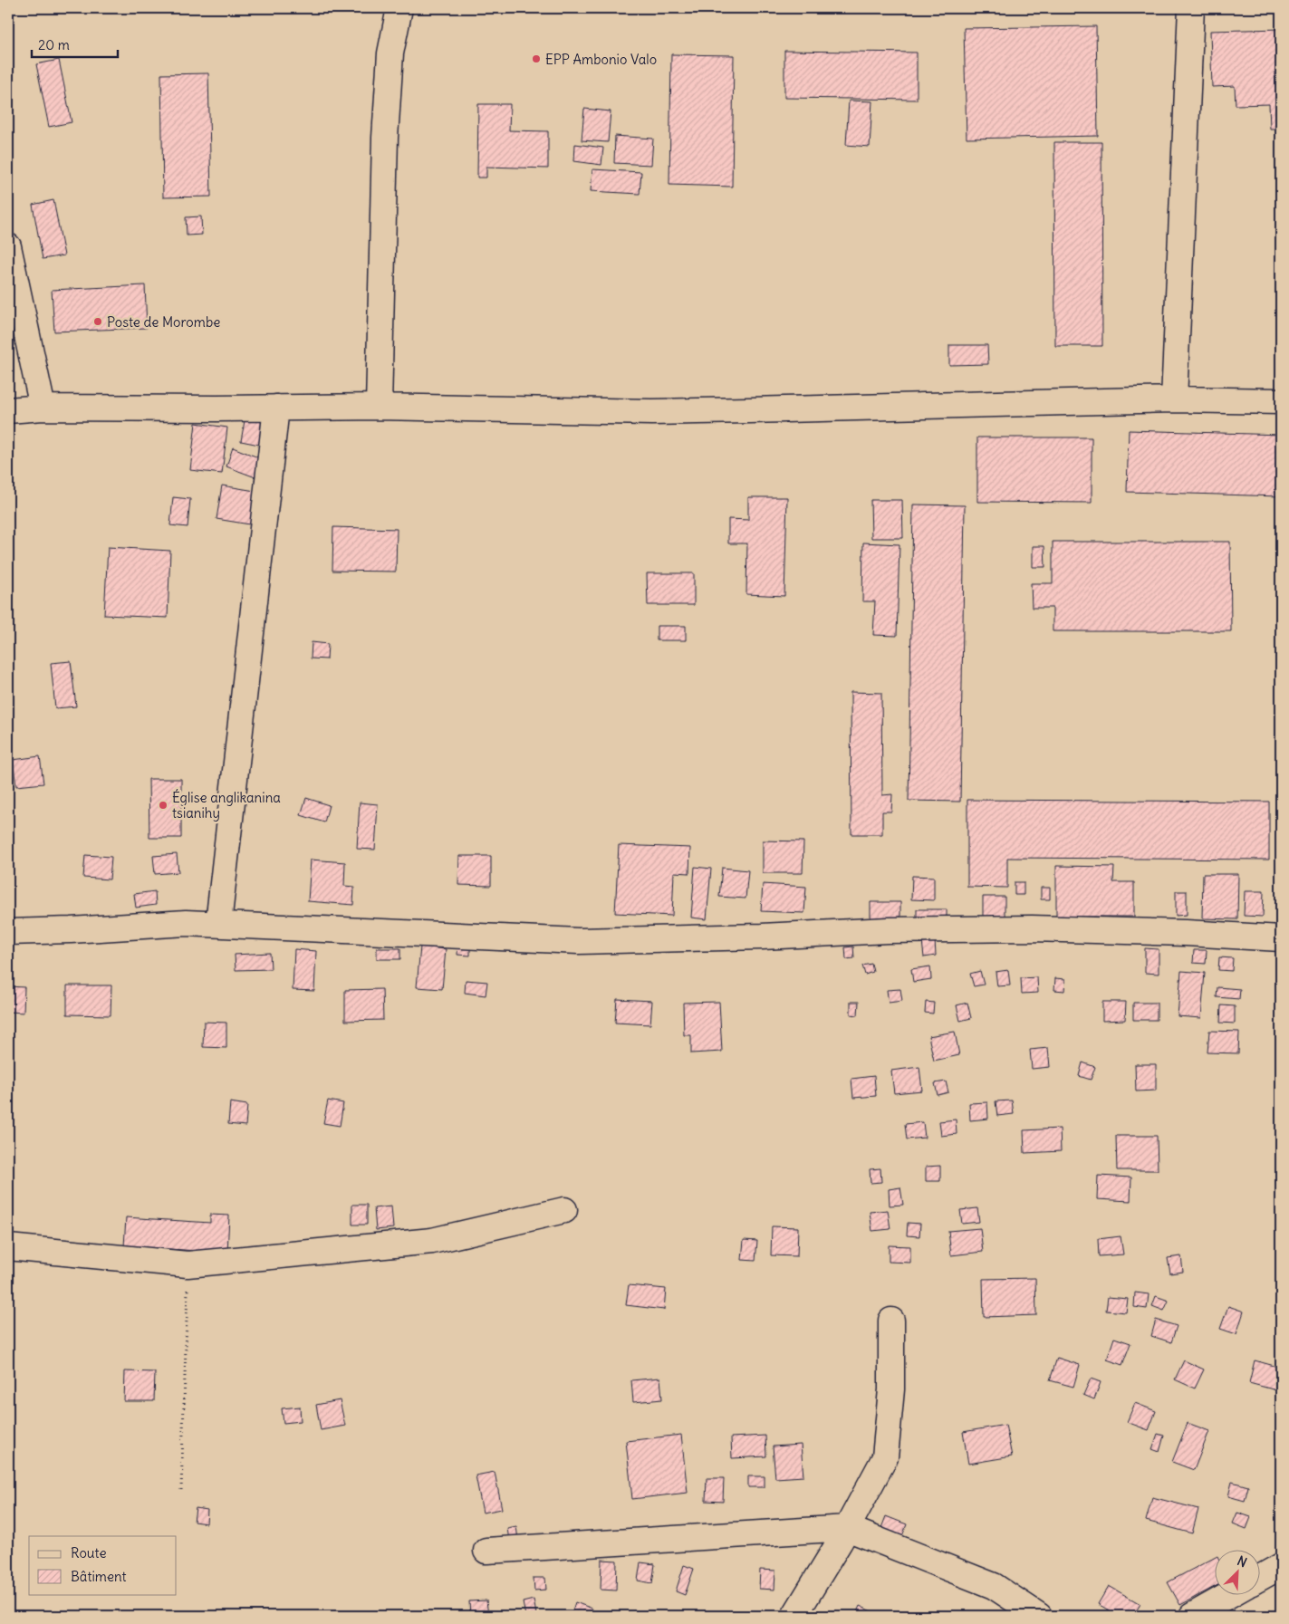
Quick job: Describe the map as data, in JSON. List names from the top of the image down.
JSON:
{
  "places": ["EPP Ambonio Valo", "Poste de Morombe", "Église anglikanina tsianihy"],
  "legend": ["Route", "Bâtiment"],
  "scale_bar": "20 m",
  "north": "top right"
}
